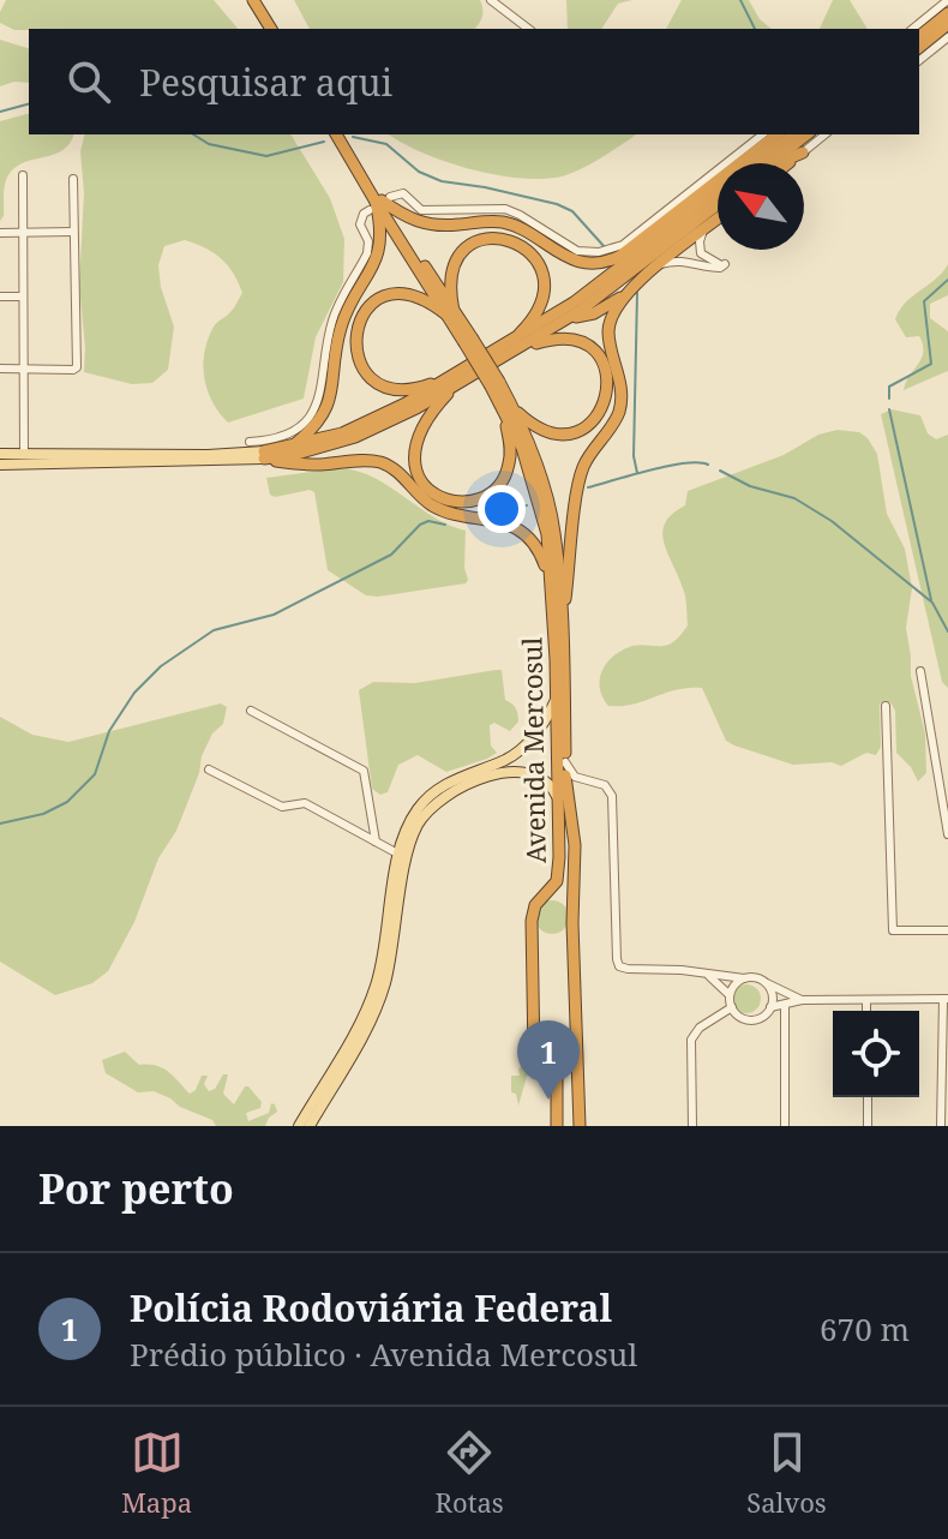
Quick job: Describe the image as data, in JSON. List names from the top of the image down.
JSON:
{
  "streets": {
    "highway": ["Avenida Mercosul"]
  },
  "north": "top left",
  "page": {
    "search": "Pesquisar aqui",
    "pins": "1",
    "heading": "Por perto",
    "list": [
      {
        "mark": "1",
        "name": "Polícia Rodoviária Federal",
        "note": "Prédio público · Avenida Mercosul",
        "value": "670 m"
      }
    ],
    "nav": ["Mapa", "Rotas", "Salvos"]
  }
}
